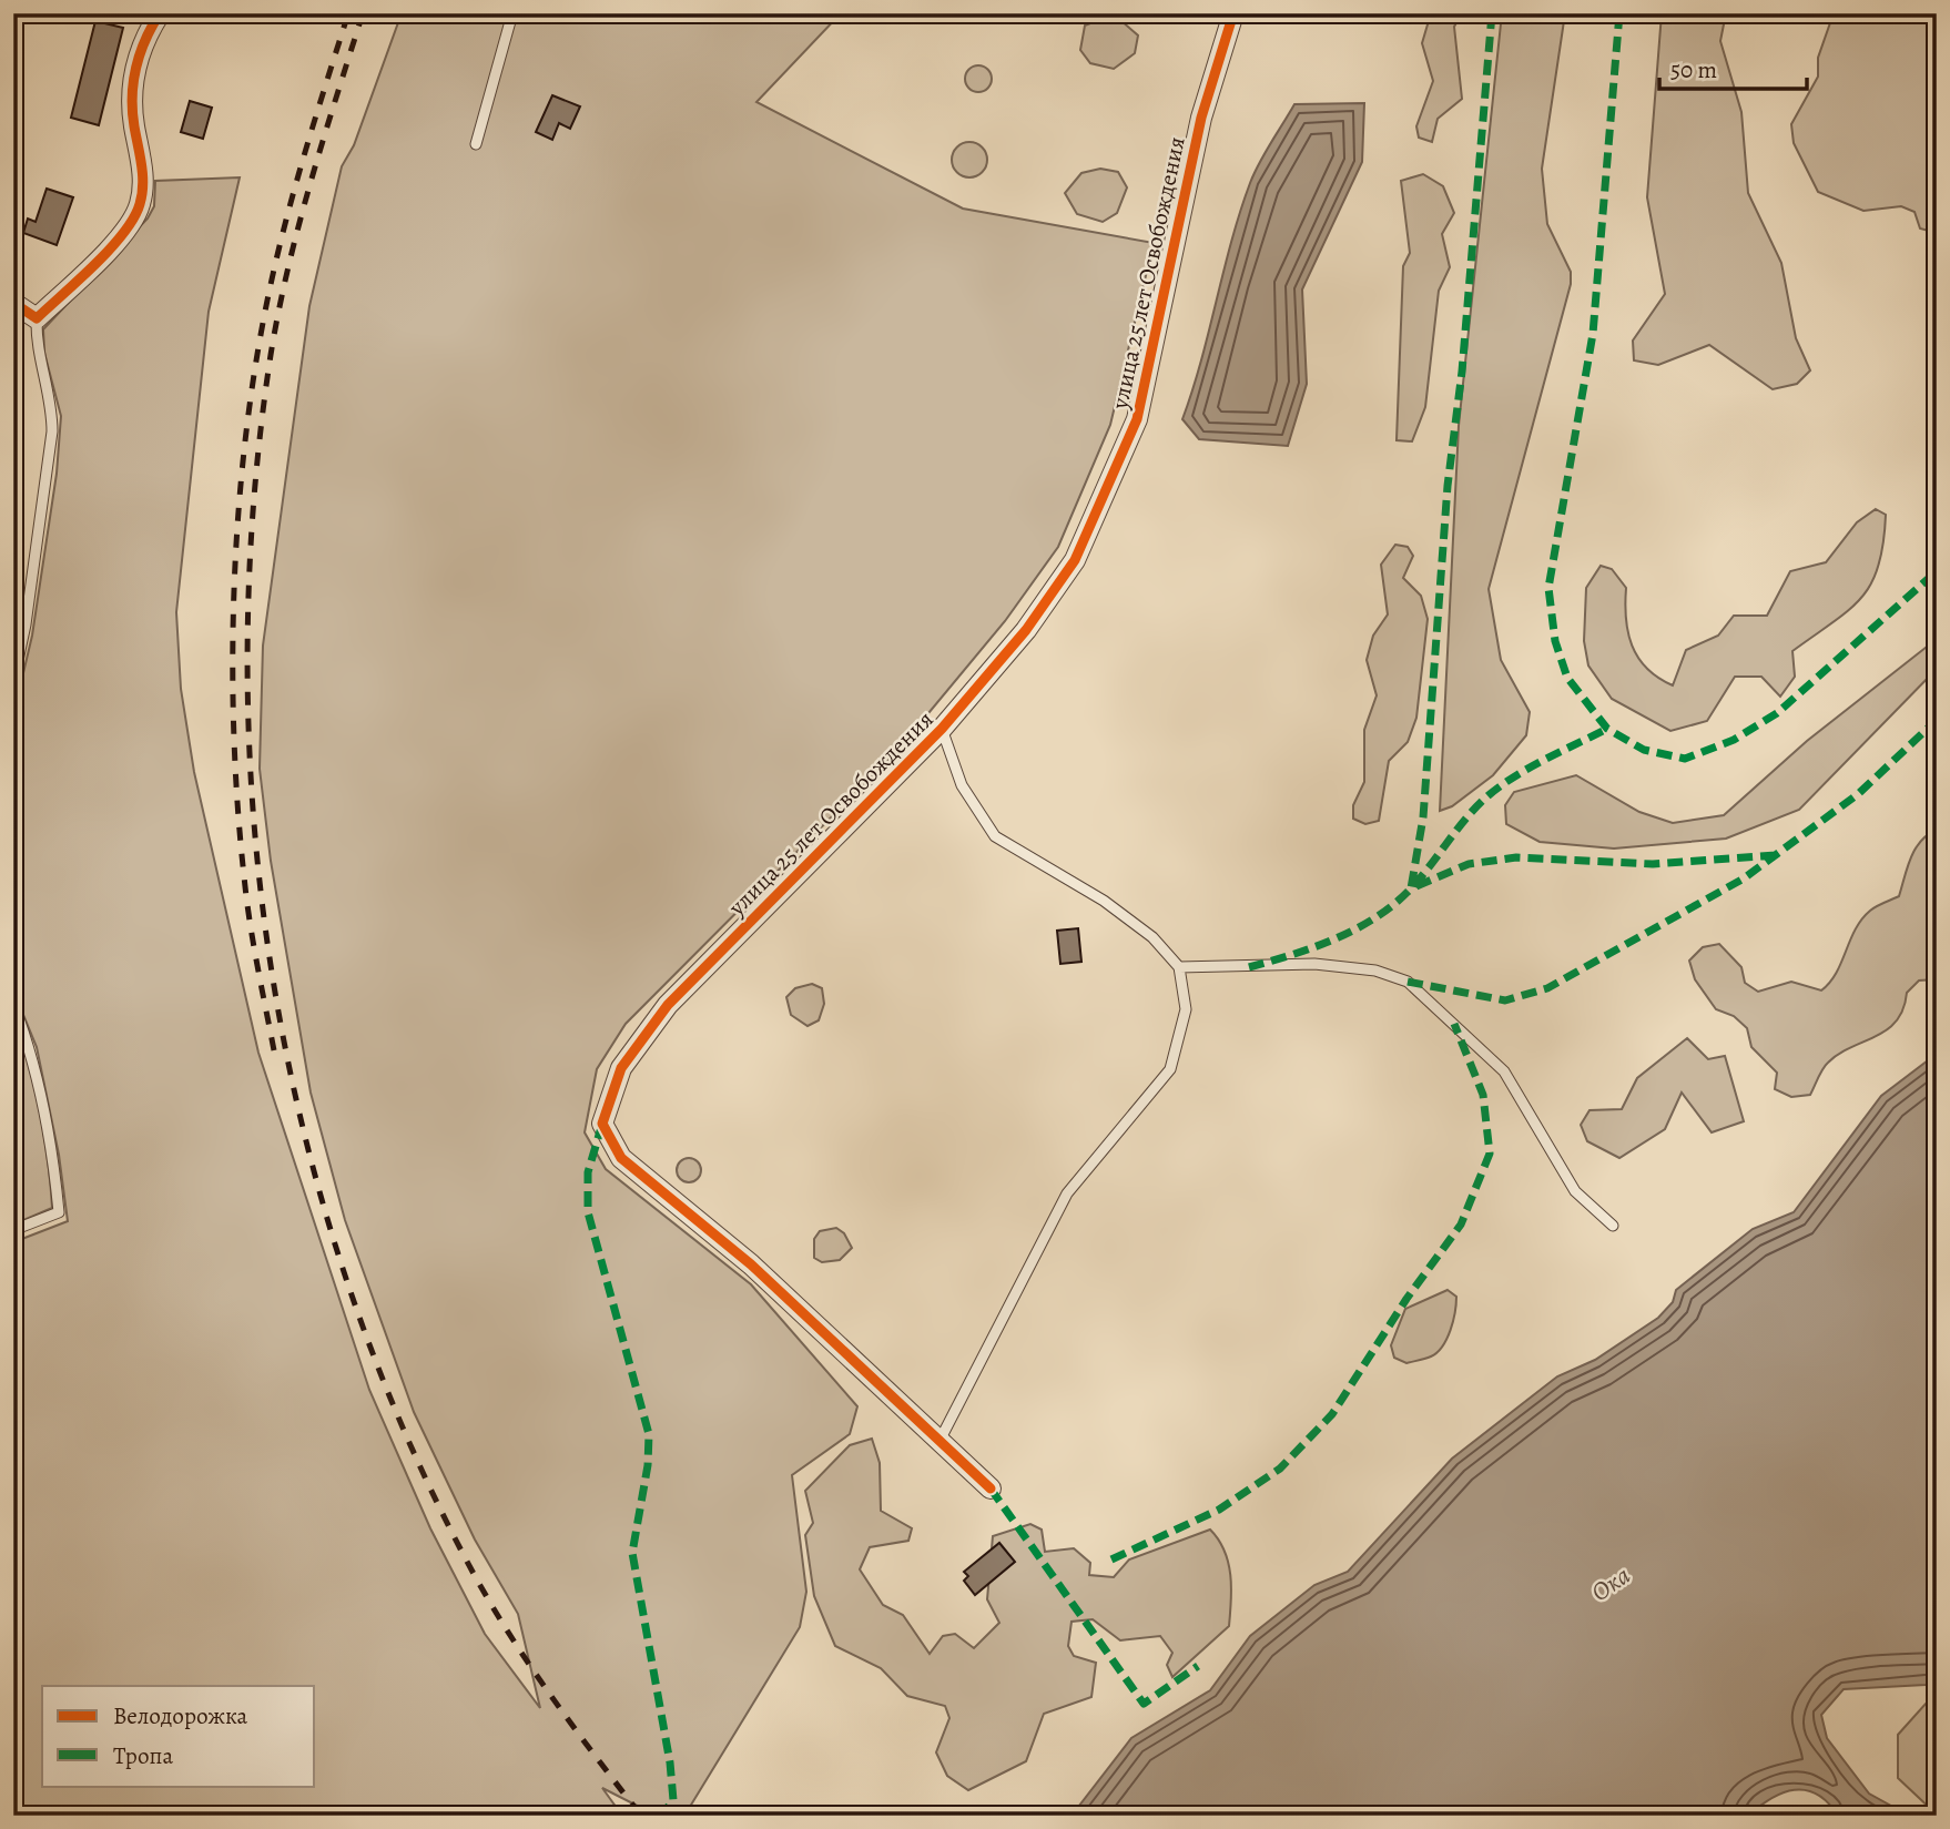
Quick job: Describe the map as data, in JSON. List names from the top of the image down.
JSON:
{
  "streets": {
    "street": ["улица 25 лет Освобождения"]
  },
  "water": ["Ока"],
  "legend": ["Велодорожка", "Тропа"],
  "scale_bar": "50 m"
}
